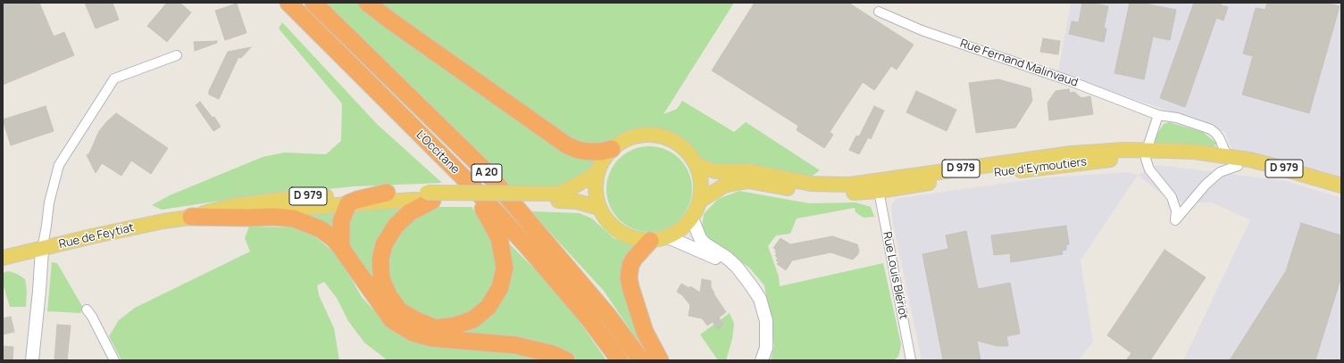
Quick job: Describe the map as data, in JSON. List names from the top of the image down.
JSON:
{
  "streets": {
    "highway": ["L'Occitane", "A 20"],
    "main road": ["Rue d'Eymoutiers", "D 979", "Rue de Feytiat"],
    "street": ["Rue Fernand Malinvaud", "Rue Louis Blériot"]
  },
  "crossings": [
    ["Rue Fernand Malinvaud", "D 979"],
    ["Rue d'Eymoutiers", "D 979"],
    ["Rue d'Eymoutiers", "Rue Louis Blériot"],
    ["D 979", "Rue de Feytiat"]
  ]
}
